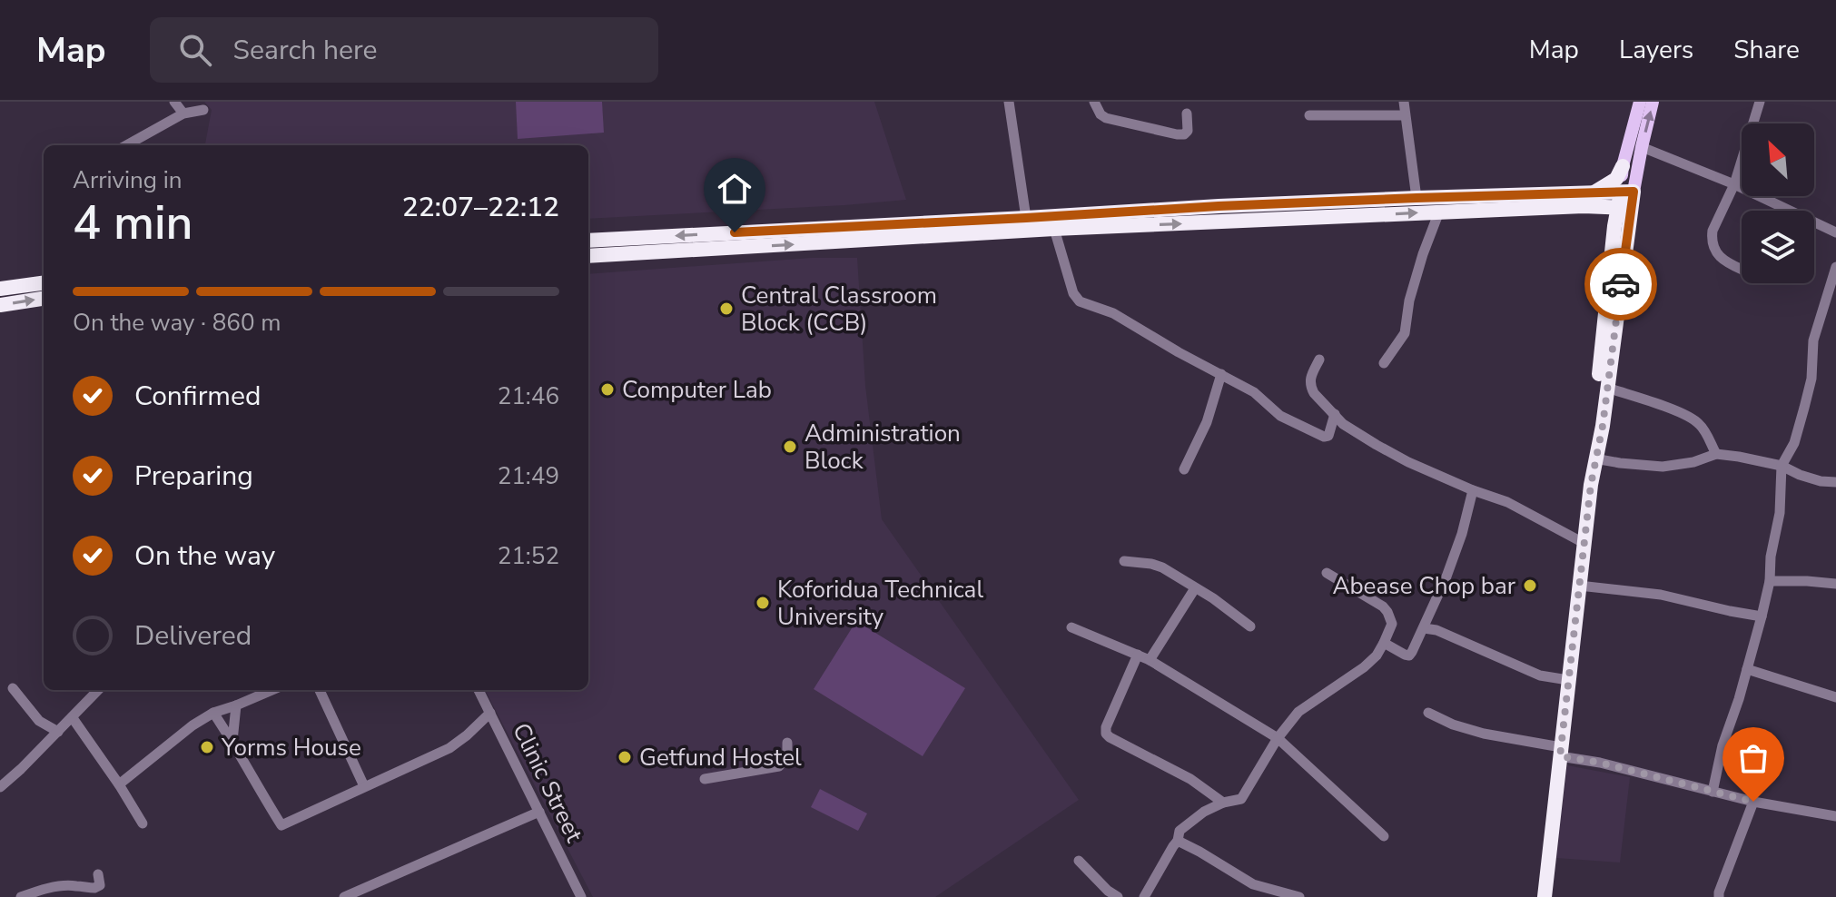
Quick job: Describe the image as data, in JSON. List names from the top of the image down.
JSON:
{
  "streets": {
    "street": ["Clinic Street"]
  },
  "places": [
    "Central Classroom Block (CCB)",
    "Computer Lab",
    "Administration Block",
    "Abease Chop bar",
    "Koforidua Technical University",
    "Yorms House",
    "Getfund Hostel"
  ],
  "north": "top left",
  "page": {
    "header": "Map",
    "search": "Search here",
    "nav": ["Map", "Layers", "Share"],
    "heading": ["4 min", "Arriving in", "22:07–22:12"],
    "bar": "On the way · 860 m",
    "list": [
      ["Confirmed", "21:46"],
      ["Preparing", "21:49"],
      ["On the way", "21:52"],
      "Delivered"
    ]
  }
}
